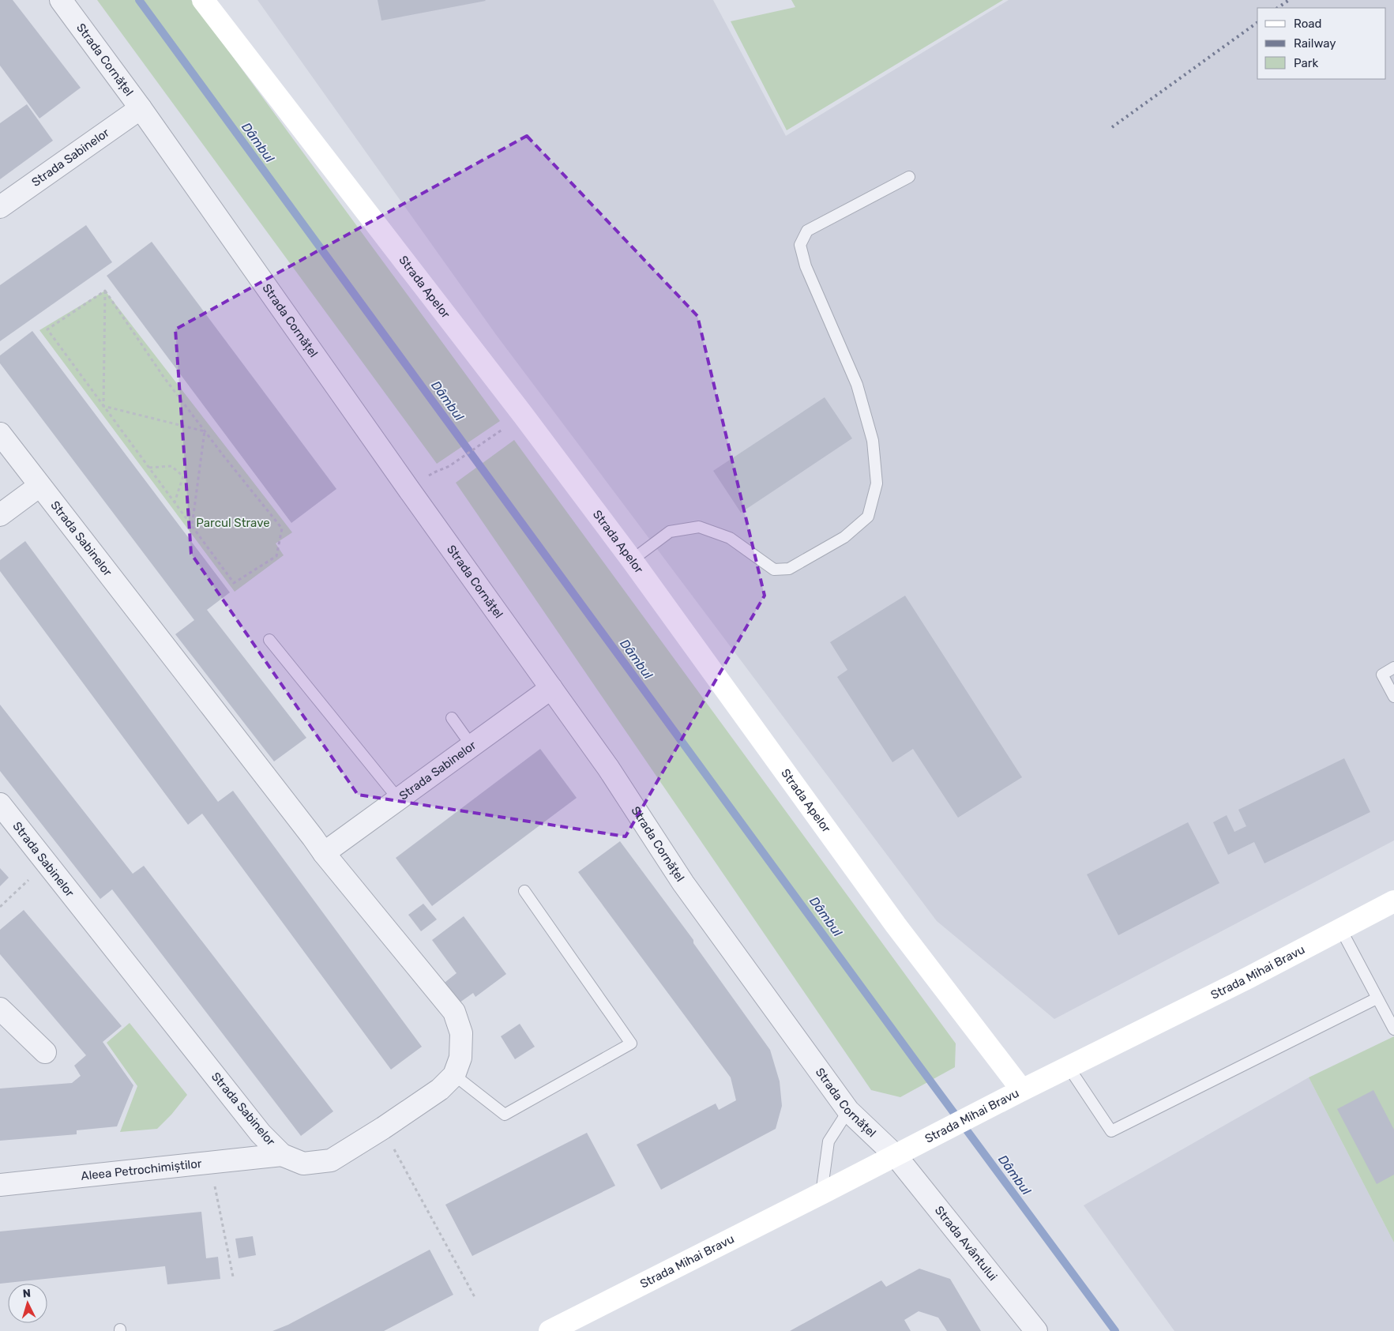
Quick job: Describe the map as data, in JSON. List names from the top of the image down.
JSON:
{
  "streets": {
    "street": [
      "Strada Cornățel",
      "Strada Sabinelor",
      "Strada Apelor",
      "Strada Mihai Bravu",
      "Aleea Petrochimiștilor",
      "Strada Avântului"
    ]
  },
  "crossings": [
    ["Strada Cornățel", "Strada Sabinelor"],
    ["Strada Cornățel", "Strada Mihai Bravu"],
    ["Strada Cornățel", "Strada Avântului"],
    ["Strada Sabinelor", "Aleea Petrochimiștilor"],
    ["Strada Apelor", "Strada Mihai Bravu"],
    ["Strada Mihai Bravu", "Strada Avântului"]
  ],
  "water": ["Dâmbul"],
  "parks": ["Parcul Strave"],
  "legend": ["Road", "Railway", "Park"],
  "north": "top"
}
